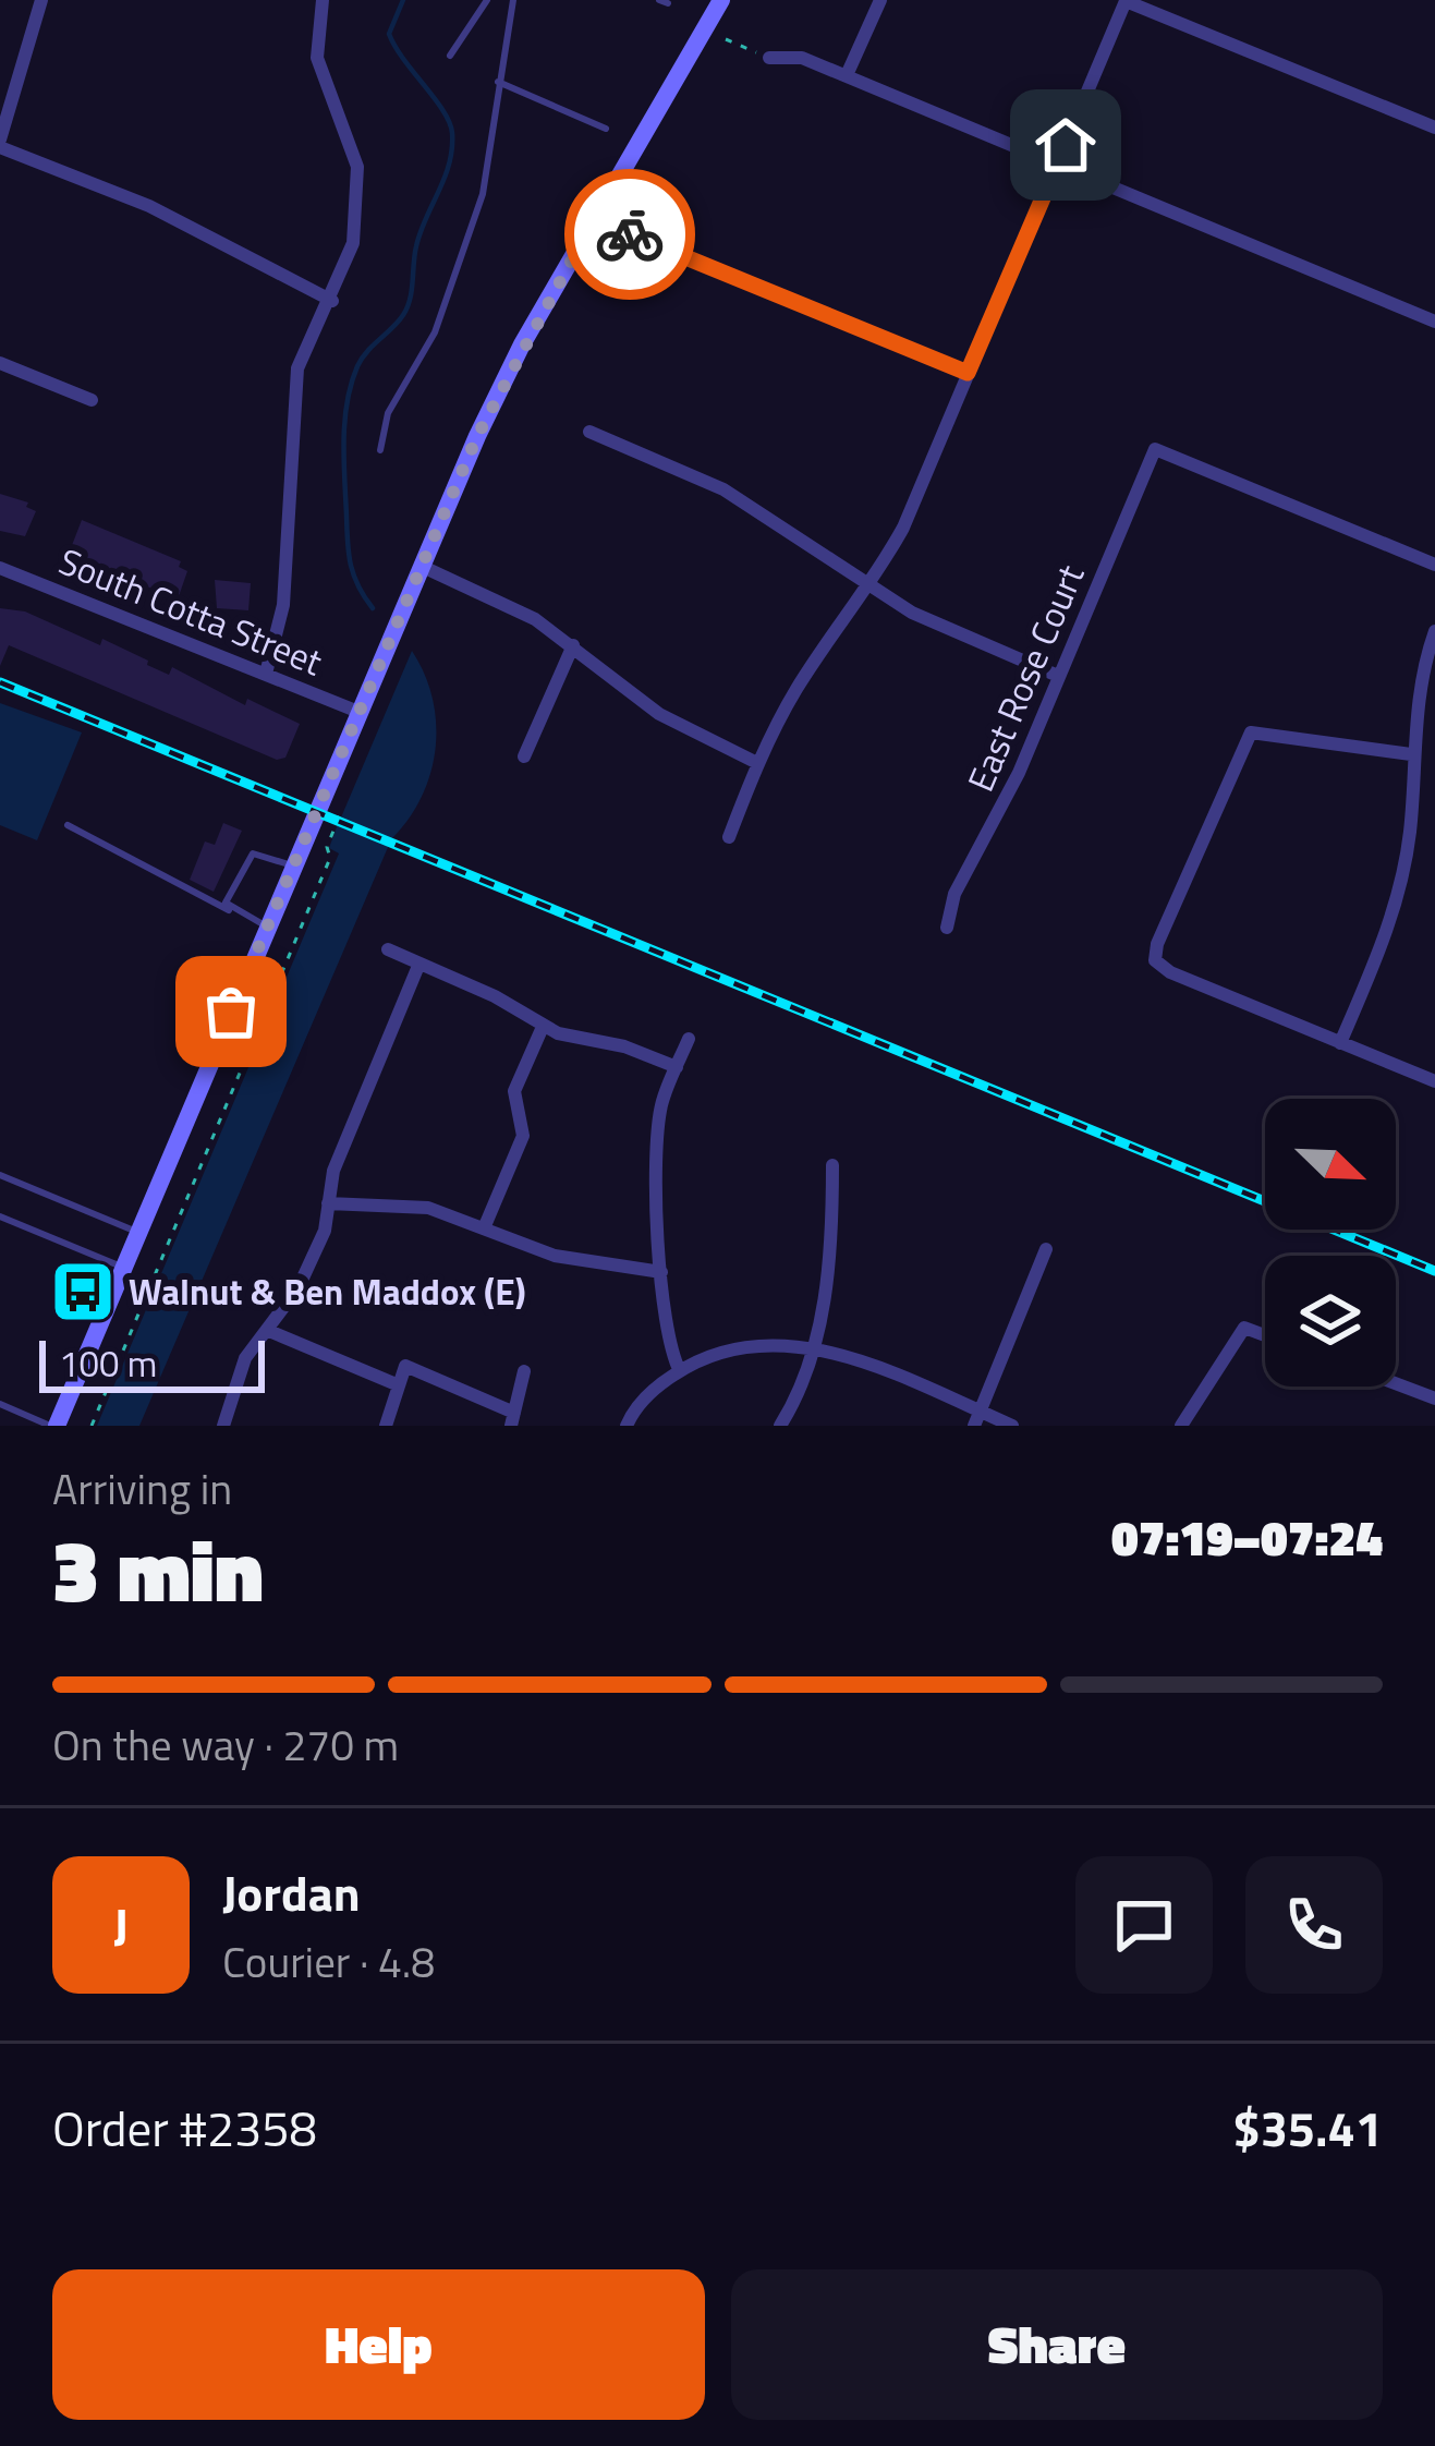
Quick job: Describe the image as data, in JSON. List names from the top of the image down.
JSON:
{
  "streets": {
    "street": ["South Cotta Street", "East Rose Court"]
  },
  "places": {
    "bus stop": ["Walnut & Ben Maddox (E)"]
  },
  "scale_bar": "100 m",
  "north": "bottom right",
  "page": {
    "scale": "100 m",
    "heading": ["3 min", "Arriving in", "07:19–07:24"],
    "panel": [
      "Jordan",
      "Courier · 4.8",
      "Order #2358",
      "$35.41"
    ],
    "bar": "On the way · 270 m",
    "round": "J",
    "buttons": ["Help", "Share"]
  }
}
